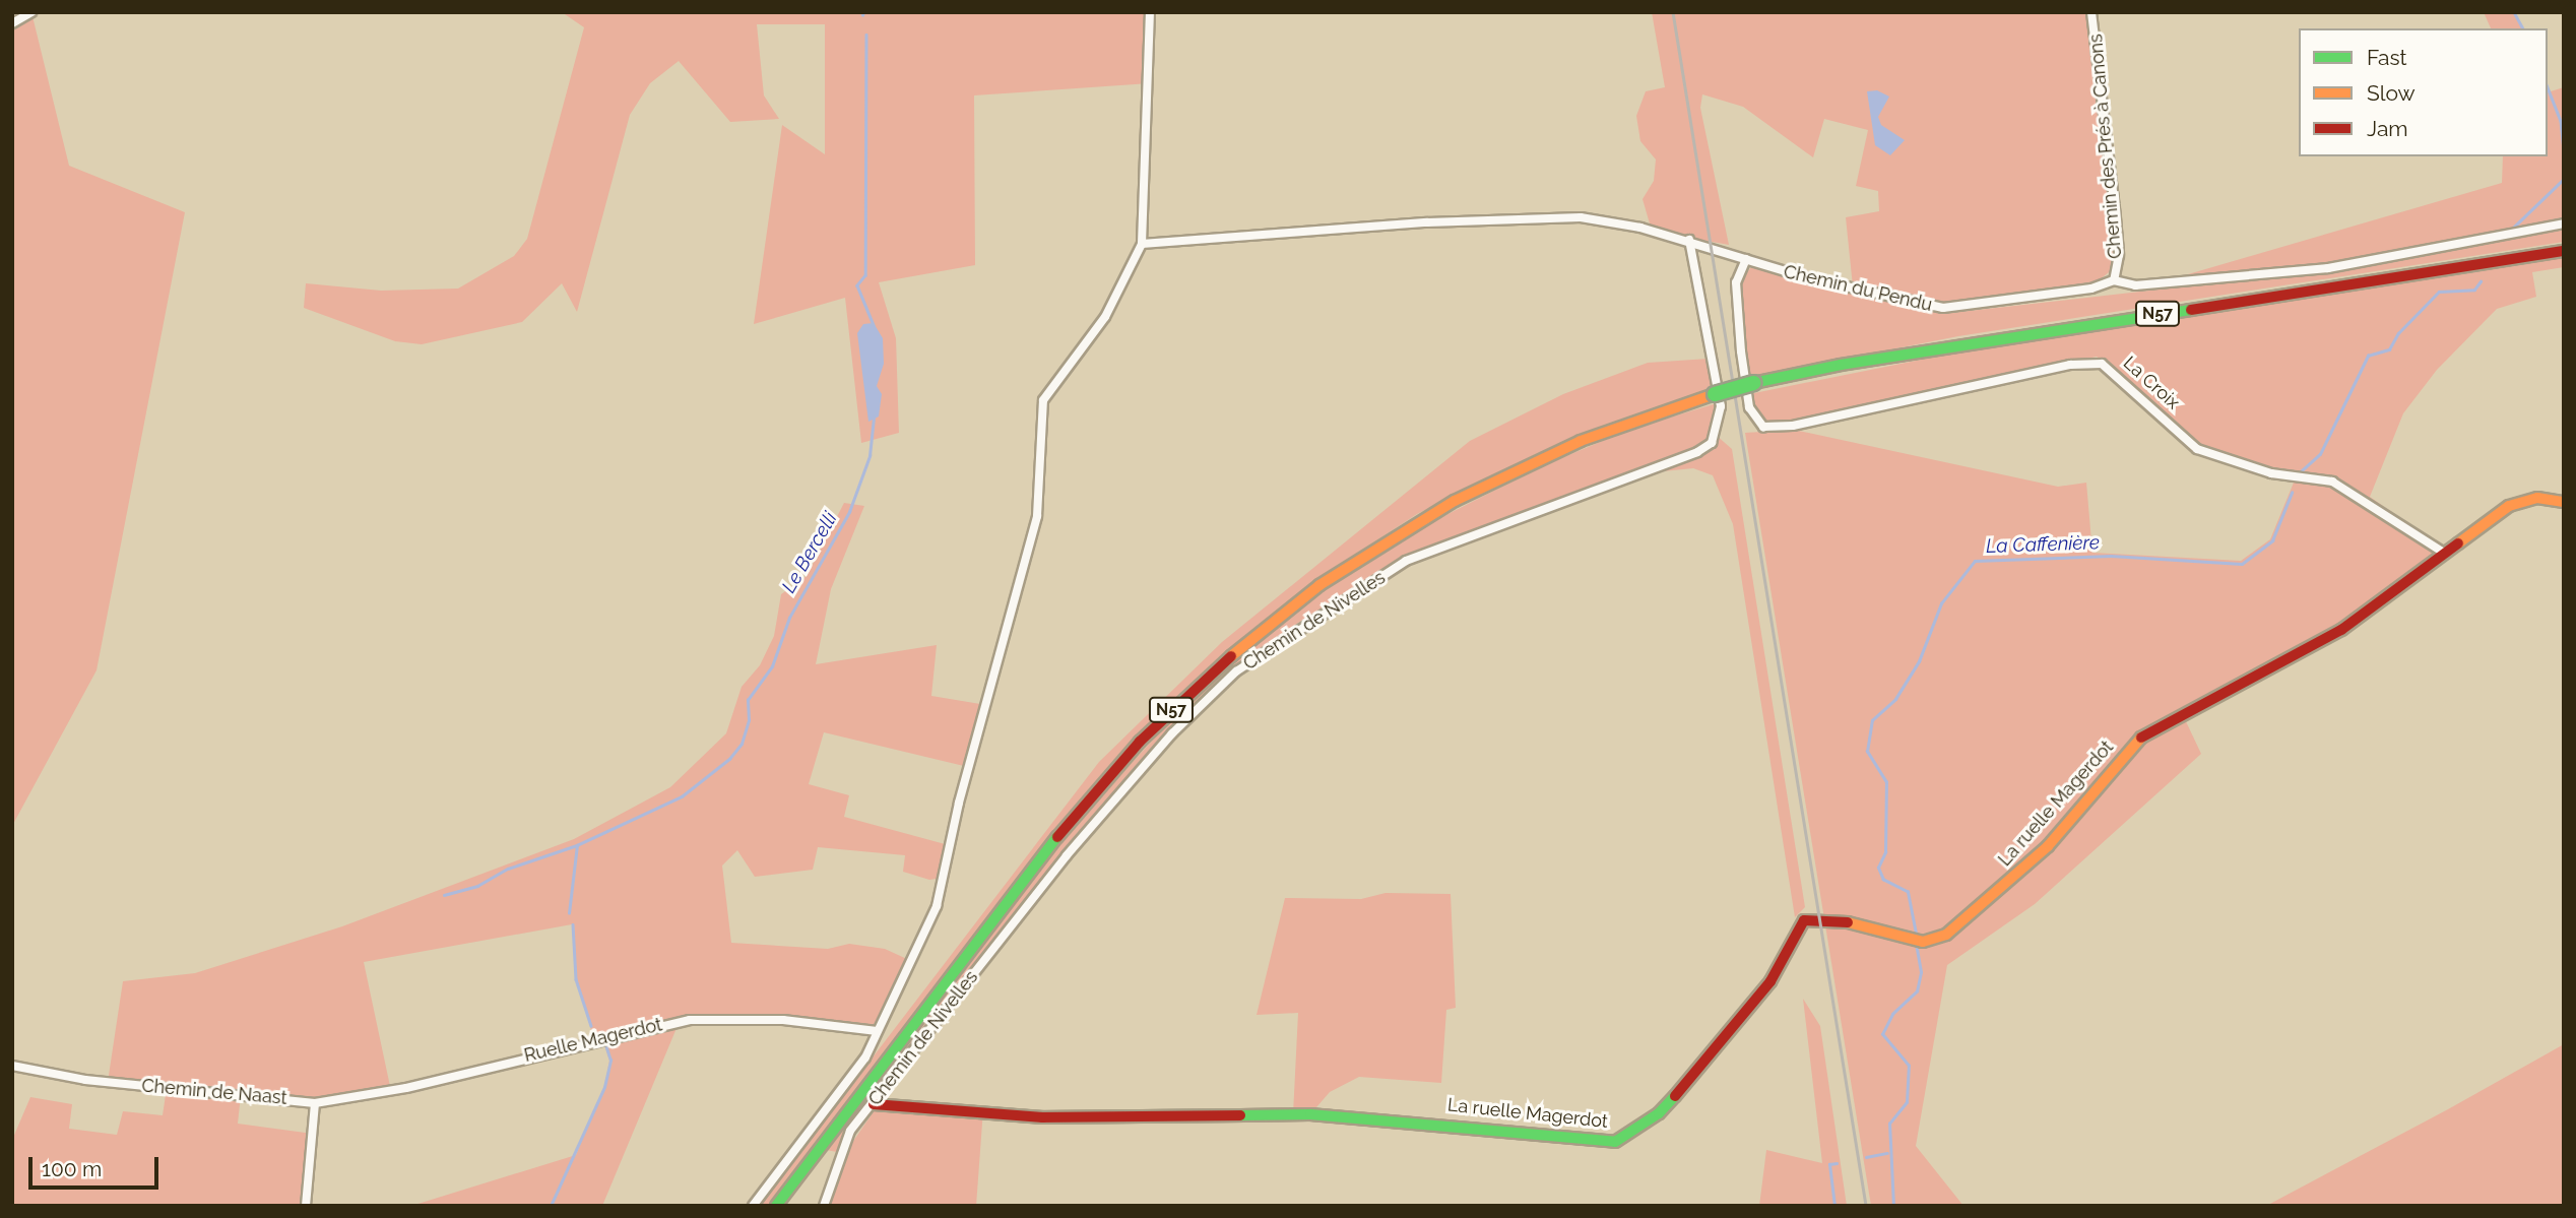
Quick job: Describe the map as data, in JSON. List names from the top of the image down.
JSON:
{
  "streets": {
    "main road": ["N57", "La ruelle Magerdot"],
    "street": [
      "Chemin des Prés à Canons",
      "Chemin du Pendu",
      "La Croix",
      "Chemin de Nivelles",
      "Ruelle Magerdot",
      "Chemin de Naast"
    ]
  },
  "crossings": [
    ["Chemin des Prés à Canons", "Chemin du Pendu"],
    ["Chemin du Pendu", "La Croix"],
    ["Chemin du Pendu", "Chemin de Nivelles"],
    ["La Croix", "La ruelle Magerdot"],
    ["Chemin de Nivelles", "La ruelle Magerdot"],
    ["Chemin de Nivelles", "Ruelle Magerdot"],
    ["Ruelle Magerdot", "Chemin de Naast"]
  ],
  "water": ["La Caffenière", "Le Bercelli"],
  "legend": ["Fast", "Slow", "Jam"],
  "scale_bar": "100 m"
}
